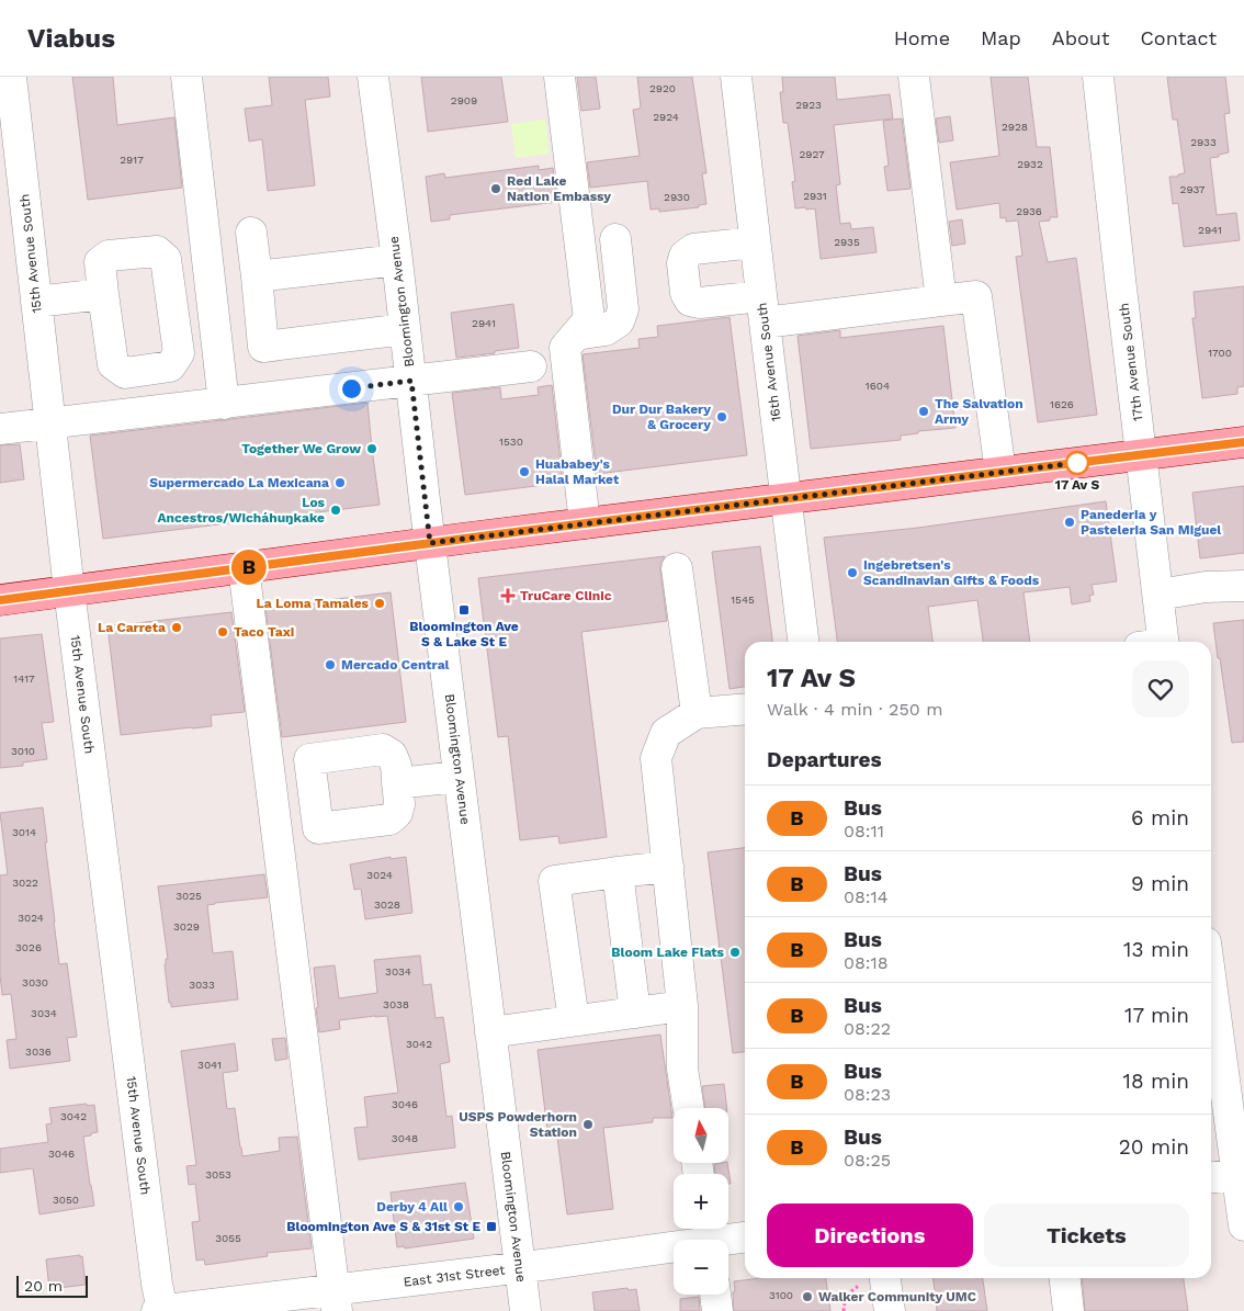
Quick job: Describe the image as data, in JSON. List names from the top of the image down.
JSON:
{
  "streets": {
    "street": [
      "15th Avenue South",
      "Bloomington Avenue",
      "16th Avenue South",
      "17th Avenue South",
      "East 31st Street"
    ]
  },
  "crossings": [
    ["15th Avenue South", "East 31st Street"],
    ["Bloomington Avenue", "East 31st Street"]
  ],
  "places": {
    "other": [
      "Red Lake Nation Embassy",
      "The Salvation Army",
      "Dur Dur Bakery & Grocery",
      "Together We Grow",
      "17 Av S",
      "Huababey's Halal Market",
      "Supermercado La Mexicana",
      "Los Ancestros/Wicháhuŋkake",
      "Panederia y Pasteleria San Miguel",
      "Ingebretsen's Scandinavian Gifts & Foods",
      "La Loma Tamales",
      "La Carreta",
      "Taco Taxi",
      "Mercado Central",
      "Bloom Lake Flats",
      "USPS Powderhorn Station",
      "Derby 4 All",
      "Walker Community UMC"
    ],
    "health": ["TruCare Clinic"],
    "transit": ["Bloomington Ave S & Lake St E", "Bloomington Ave S & 31st St E"]
  },
  "lines": ["bus line B"],
  "house_numbers": [
    "2920",
    "2909",
    "2923",
    "2924",
    "2928",
    "2933",
    "2927",
    "2917",
    "2932",
    "2937",
    "2931",
    "2930",
    "2936",
    "2941",
    "2935",
    "2941",
    "1700",
    "1604",
    "1626",
    "1530",
    "1545",
    "1417",
    "3010",
    "3014",
    "3024",
    "3022",
    "3025",
    "3028",
    "3024",
    "3029",
    "3026",
    "3034",
    "3030",
    "3033",
    "3038",
    "3034",
    "3042",
    "3036",
    "3041",
    "3046",
    "3042",
    "3048",
    "3046",
    "3053",
    "3050",
    "3055",
    "3100"
  ],
  "scale_bar": "20 m",
  "north": "top",
  "page": {
    "header": "Viabus",
    "nav": [
      "Home",
      "Map",
      "About",
      "Contact"
    ],
    "on_map": "B",
    "heading": [
      ["17 Av S", "Walk · 4 min · 250 m"],
      "Departures"
    ],
    "list": [
      {
        "mark": "B",
        "name": "Bus",
        "note": "08:11",
        "value": "6 min"
      },
      {
        "mark": "B",
        "name": "Bus",
        "note": "08:14",
        "value": "9 min"
      },
      {
        "mark": "B",
        "name": "Bus",
        "note": "08:18",
        "value": "13 min"
      },
      {
        "mark": "B",
        "name": "Bus",
        "note": "08:22",
        "value": "17 min"
      },
      {
        "mark": "B",
        "name": "Bus",
        "note": "08:23",
        "value": "18 min"
      },
      {
        "mark": "B",
        "name": "Bus",
        "note": "08:25",
        "value": "20 min"
      }
    ],
    "map_buttons": ["+", "−"],
    "buttons": ["Directions", "Tickets"],
    "scale": "20 m"
  }
}
